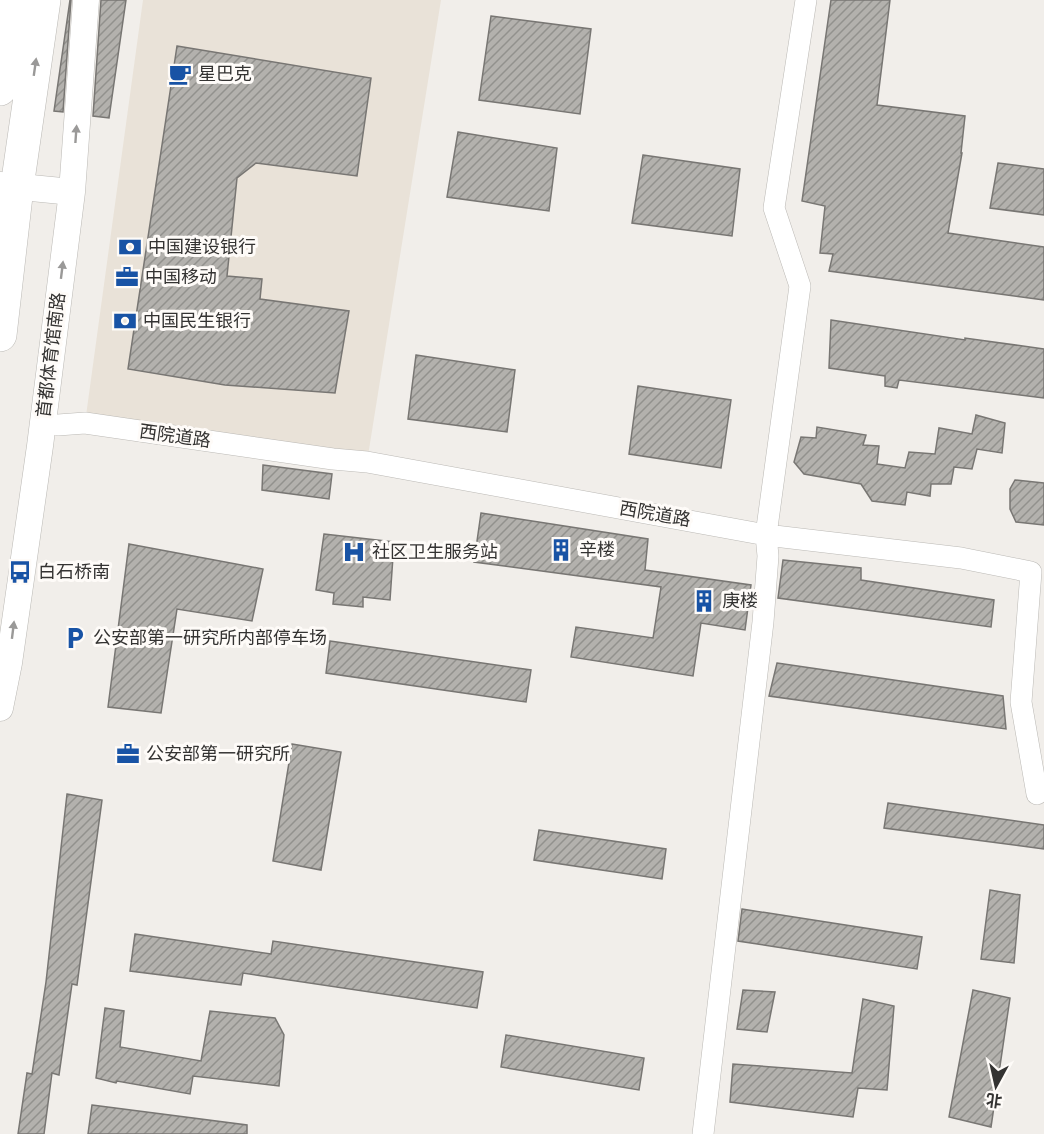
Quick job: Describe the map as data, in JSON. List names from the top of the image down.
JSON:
{
  "streets": {
    "street": ["首都体育馆南路", "西院道路"]
  },
  "one_way": ["首都体育馆南路"],
  "places": {
    "cafe": ["星巴克"],
    "bank": ["中国建设银行", "中国民生银行"],
    "office": ["中国移动", "公安部第一研究所"],
    "building": ["辛楼", "庚楼"],
    "hospital": ["社区卫生服务站"],
    "bus stop": ["白石桥南"],
    "parking": ["公安部第一研究所内部停车场"]
  },
  "north": "bottom"
}
